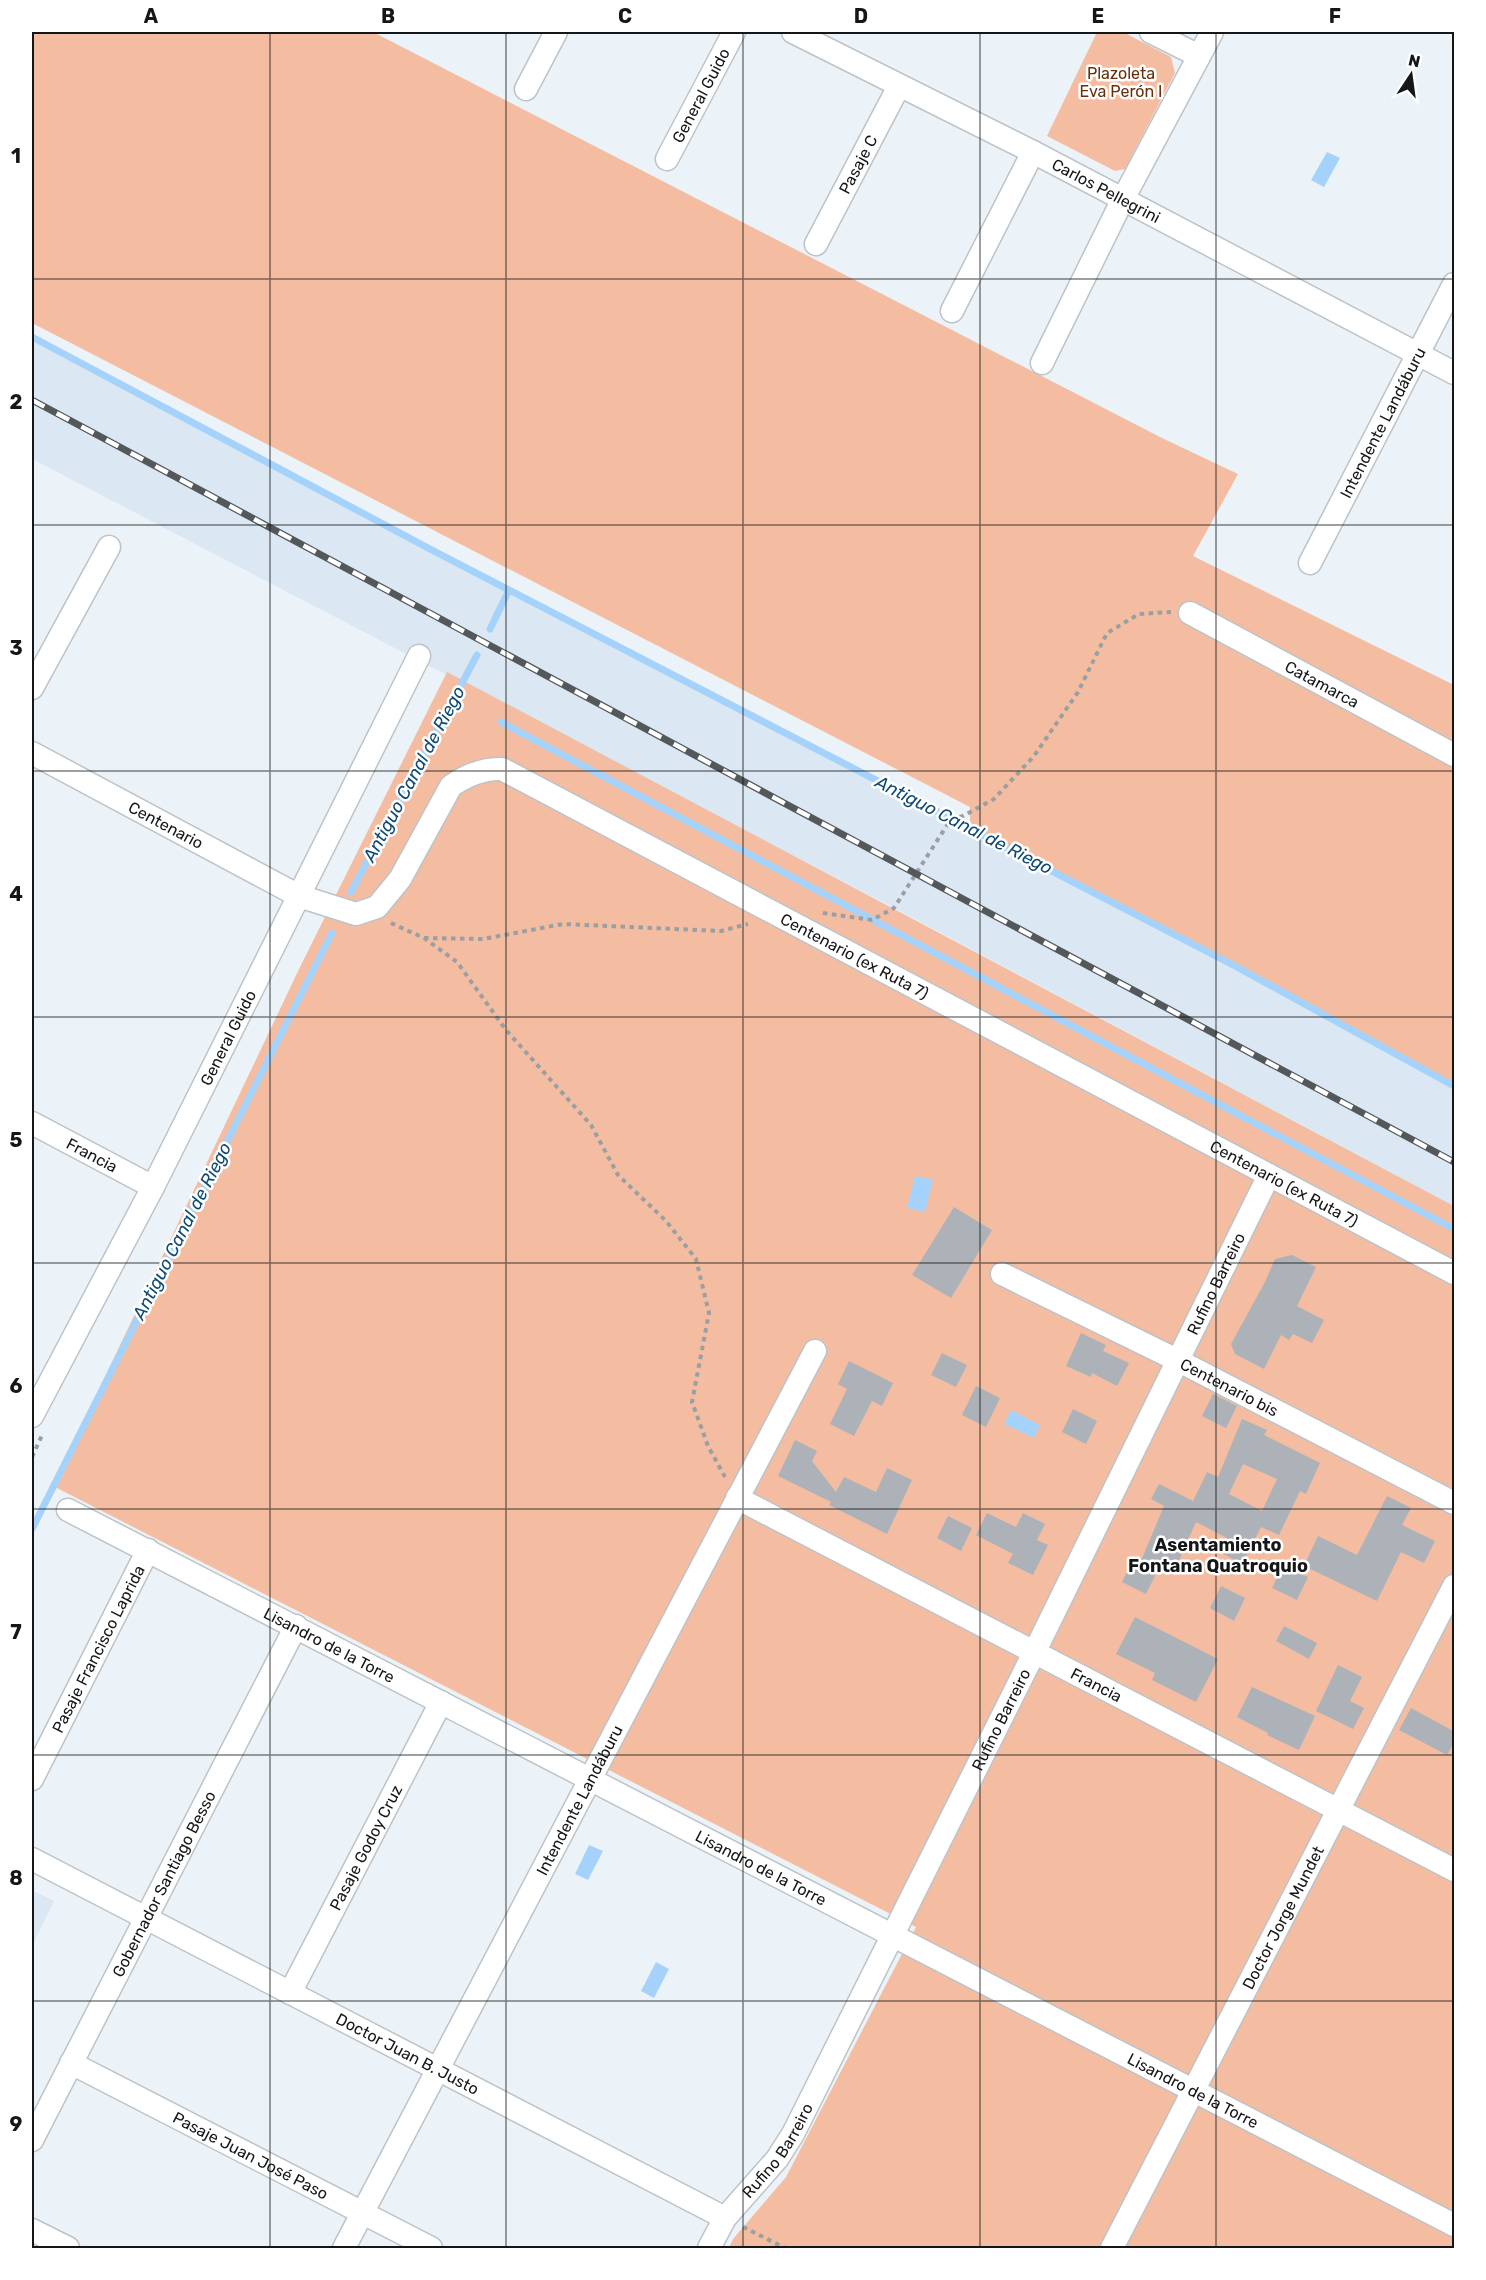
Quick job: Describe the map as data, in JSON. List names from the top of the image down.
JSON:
{
  "streets": {
    "street": [
      "General Guido",
      "Pasaje C",
      "Carlos Pellegrini",
      "Intendente Landáburu",
      "Catamarca",
      "Centenario",
      "Centenario (ex Ruta 7)",
      "Francia",
      "Rufino Barreiro",
      "Centenario bis",
      "Lisandro de la Torre",
      "Pasaje Francisco Laprida",
      "Pasaje Godoy Cruz",
      "Gobernador Santiago Besso",
      "Doctor Jorge Mundet",
      "Doctor Juan B. Justo",
      "Pasaje Juan José Paso"
    ]
  },
  "crossings": [
    ["General Guido", "Centenario"],
    ["General Guido", "Francia"],
    ["Pasaje C", "Carlos Pellegrini"],
    ["Carlos Pellegrini", "Intendente Landáburu"],
    ["Intendente Landáburu", "Francia"],
    ["Intendente Landáburu", "Lisandro de la Torre"],
    ["Intendente Landáburu", "Doctor Juan B. Justo"],
    ["Intendente Landáburu", "Pasaje Juan José Paso"],
    ["Centenario (ex Ruta 7)", "Rufino Barreiro"],
    ["Francia", "Rufino Barreiro"],
    ["Francia", "Doctor Jorge Mundet"],
    ["Rufino Barreiro", "Centenario bis"],
    ["Rufino Barreiro", "Lisandro de la Torre"],
    ["Rufino Barreiro", "Doctor Juan B. Justo"],
    ["Lisandro de la Torre", "Pasaje Francisco Laprida"],
    ["Lisandro de la Torre", "Pasaje Godoy Cruz"],
    ["Lisandro de la Torre", "Gobernador Santiago Besso"],
    ["Lisandro de la Torre", "Doctor Jorge Mundet"],
    ["Pasaje Godoy Cruz", "Doctor Juan B. Justo"],
    ["Gobernador Santiago Besso", "Doctor Juan B. Justo"],
    ["Gobernador Santiago Besso", "Pasaje Juan José Paso"]
  ],
  "districts": ["Asentamiento Fontana Quatroquio"],
  "water": ["Antiguo Canal de Riego"],
  "parks": ["Plazoleta Eva Perón I"],
  "north": "top",
  "grid": {
    "columns": [
      "A",
      "B",
      "C",
      "D",
      "E",
      "F"
    ],
    "rows": [
      "1",
      "2",
      "3",
      "4",
      "5",
      "6",
      "7",
      "8",
      "9"
    ]
  }
}
